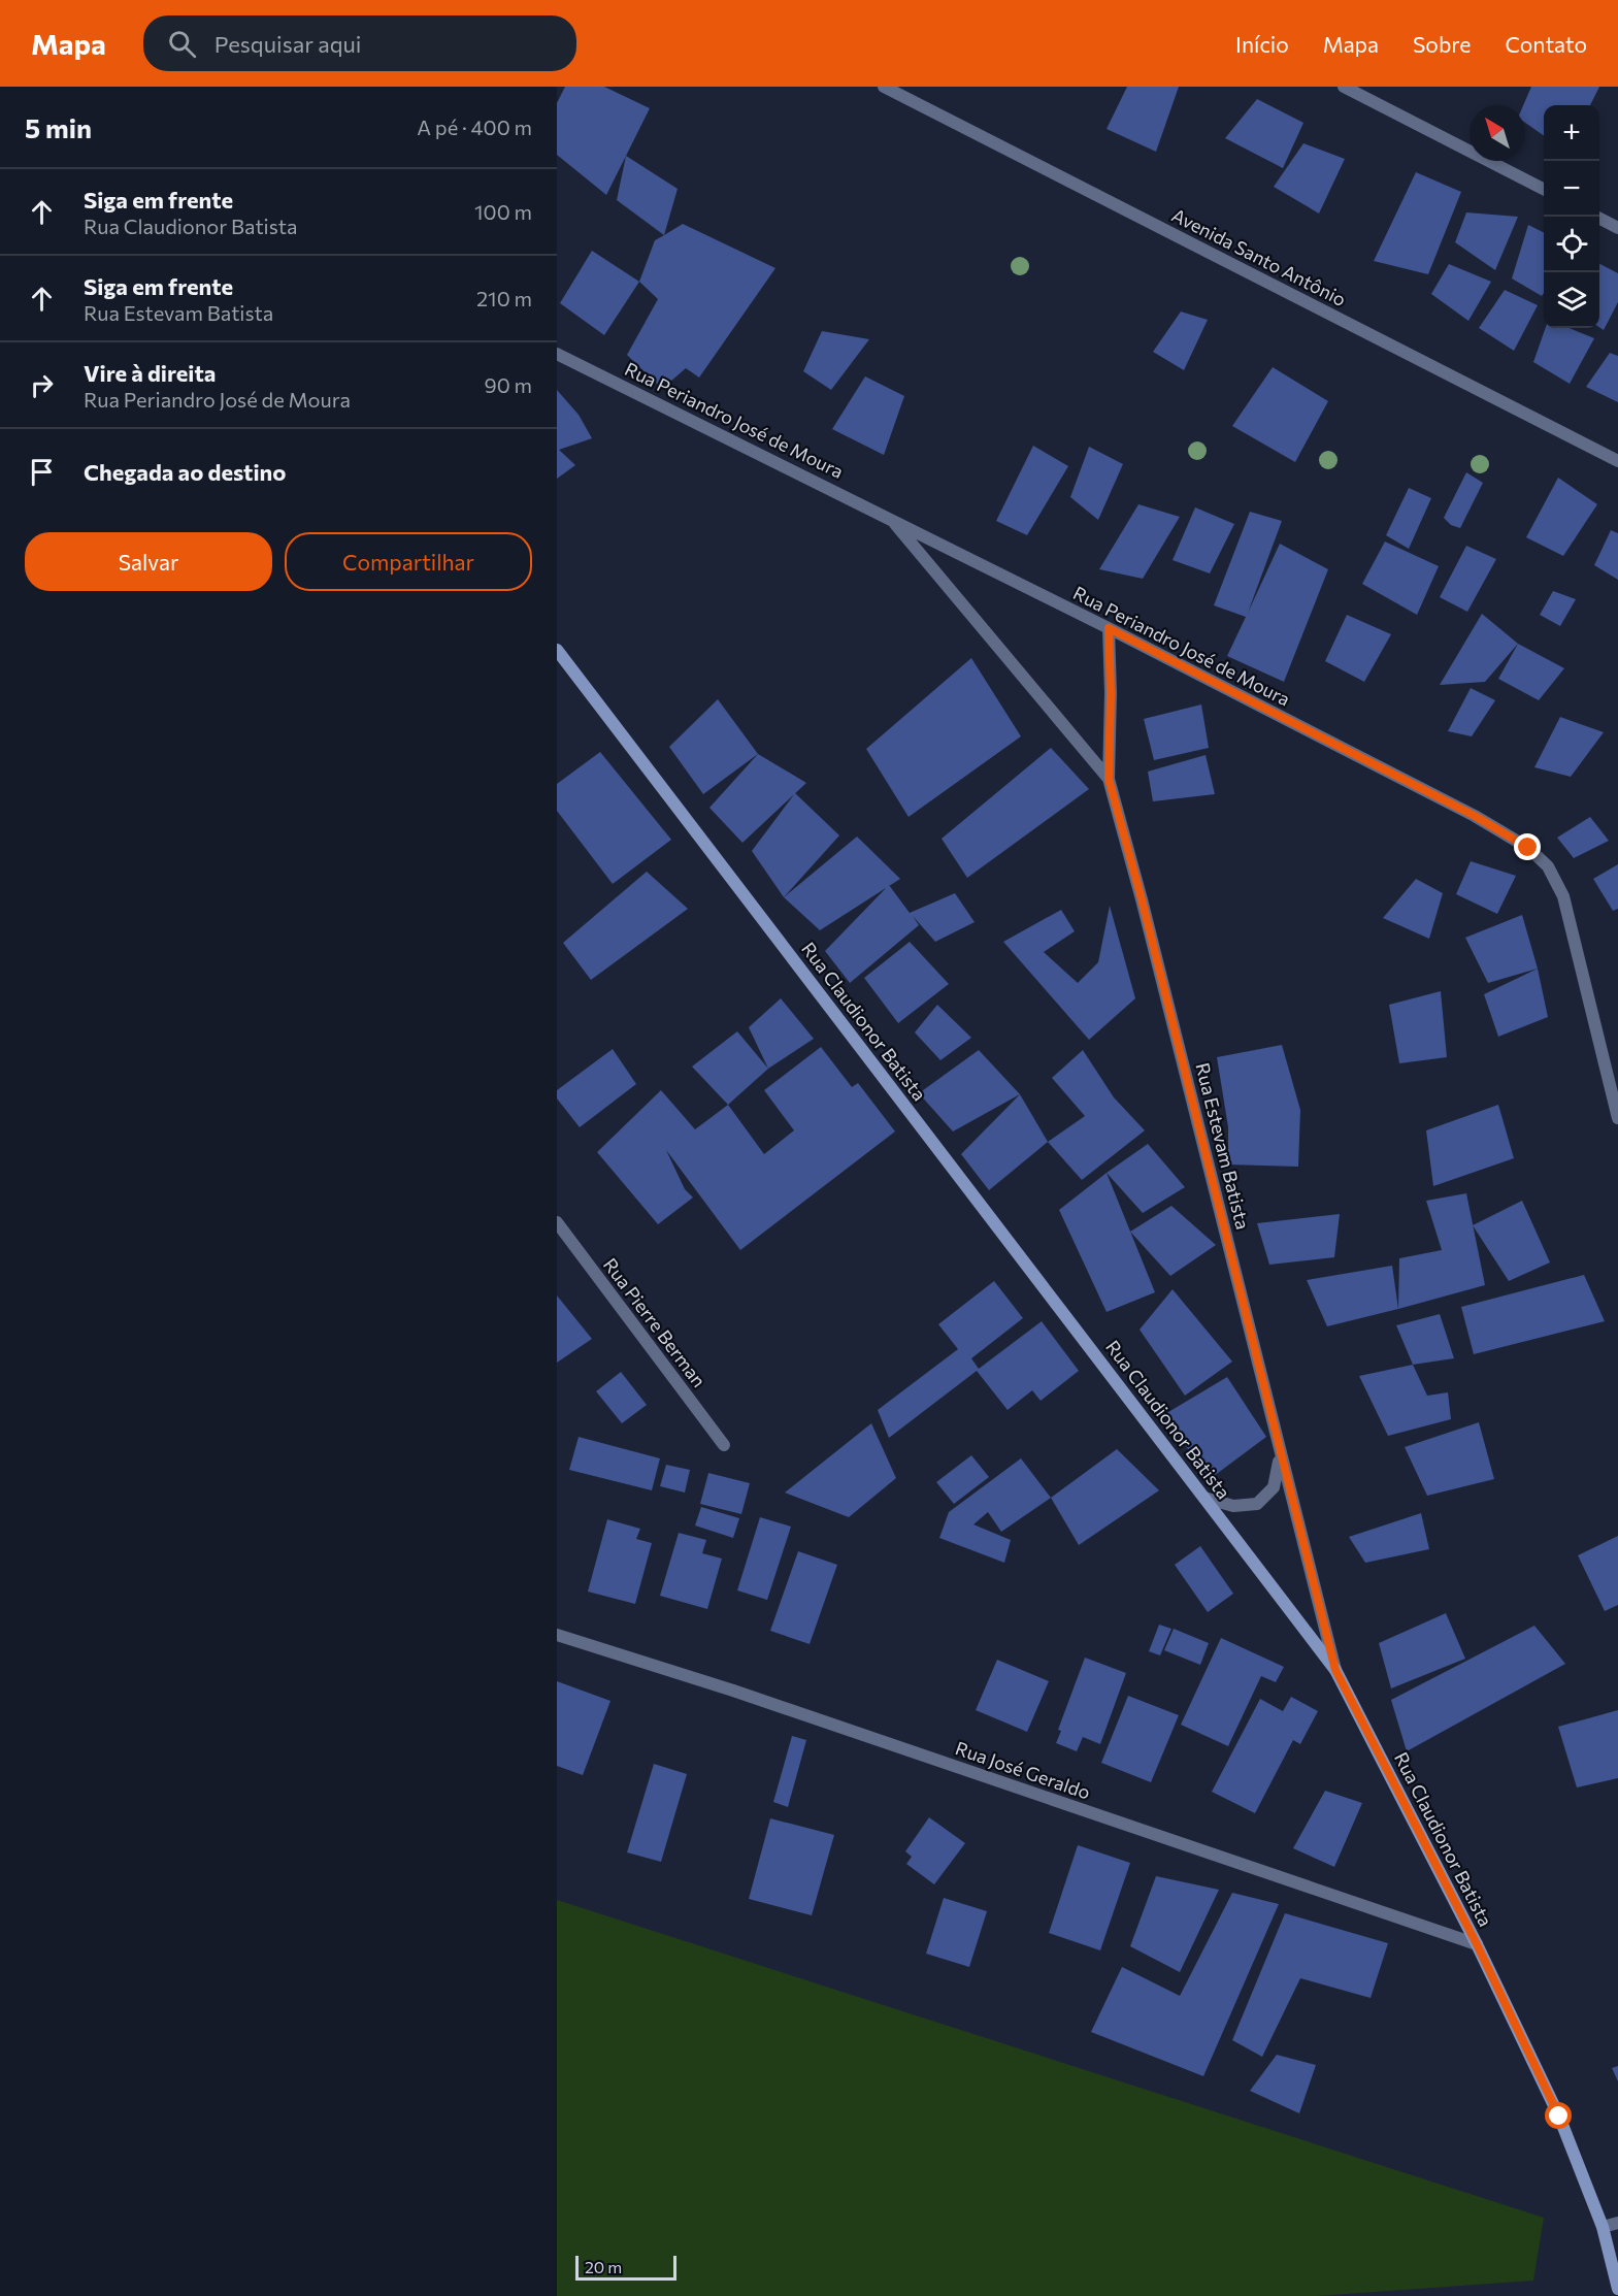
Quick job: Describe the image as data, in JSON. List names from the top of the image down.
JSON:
{
  "streets": {
    "main road": ["Rua Claudionor Batista"],
    "street": [
      "Avenida Santo Antônio",
      "Rua Periandro José de Moura",
      "Rua Estevam Batista",
      "Rua Pierre Berman",
      "Rua José Geraldo"
    ]
  },
  "crossings": [
    ["Rua Periandro José de Moura", "Rua Estevam Batista"],
    ["Rua Claudionor Batista", "Rua Estevam Batista"],
    ["Rua Claudionor Batista", "Rua José Geraldo"]
  ],
  "scale_bar": "20 m",
  "north": "top left",
  "page": {
    "header": "Mapa",
    "search": "Pesquisar aqui",
    "nav": [
      "Início",
      "Mapa",
      "Sobre",
      "Contato"
    ],
    "heading": ["5 min", "A pé · 400 m"],
    "map_buttons": ["+", "−"],
    "list": [
      ["Siga em frente", "Rua Claudionor Batista", "100 m"],
      ["Siga em frente", "Rua Estevam Batista", "210 m"],
      ["Vire à direita", "Rua Periandro José de Moura", "90 m"],
      "Chegada ao destino"
    ],
    "buttons": ["Salvar", "Compartilhar"],
    "scale": "20 m"
  }
}
